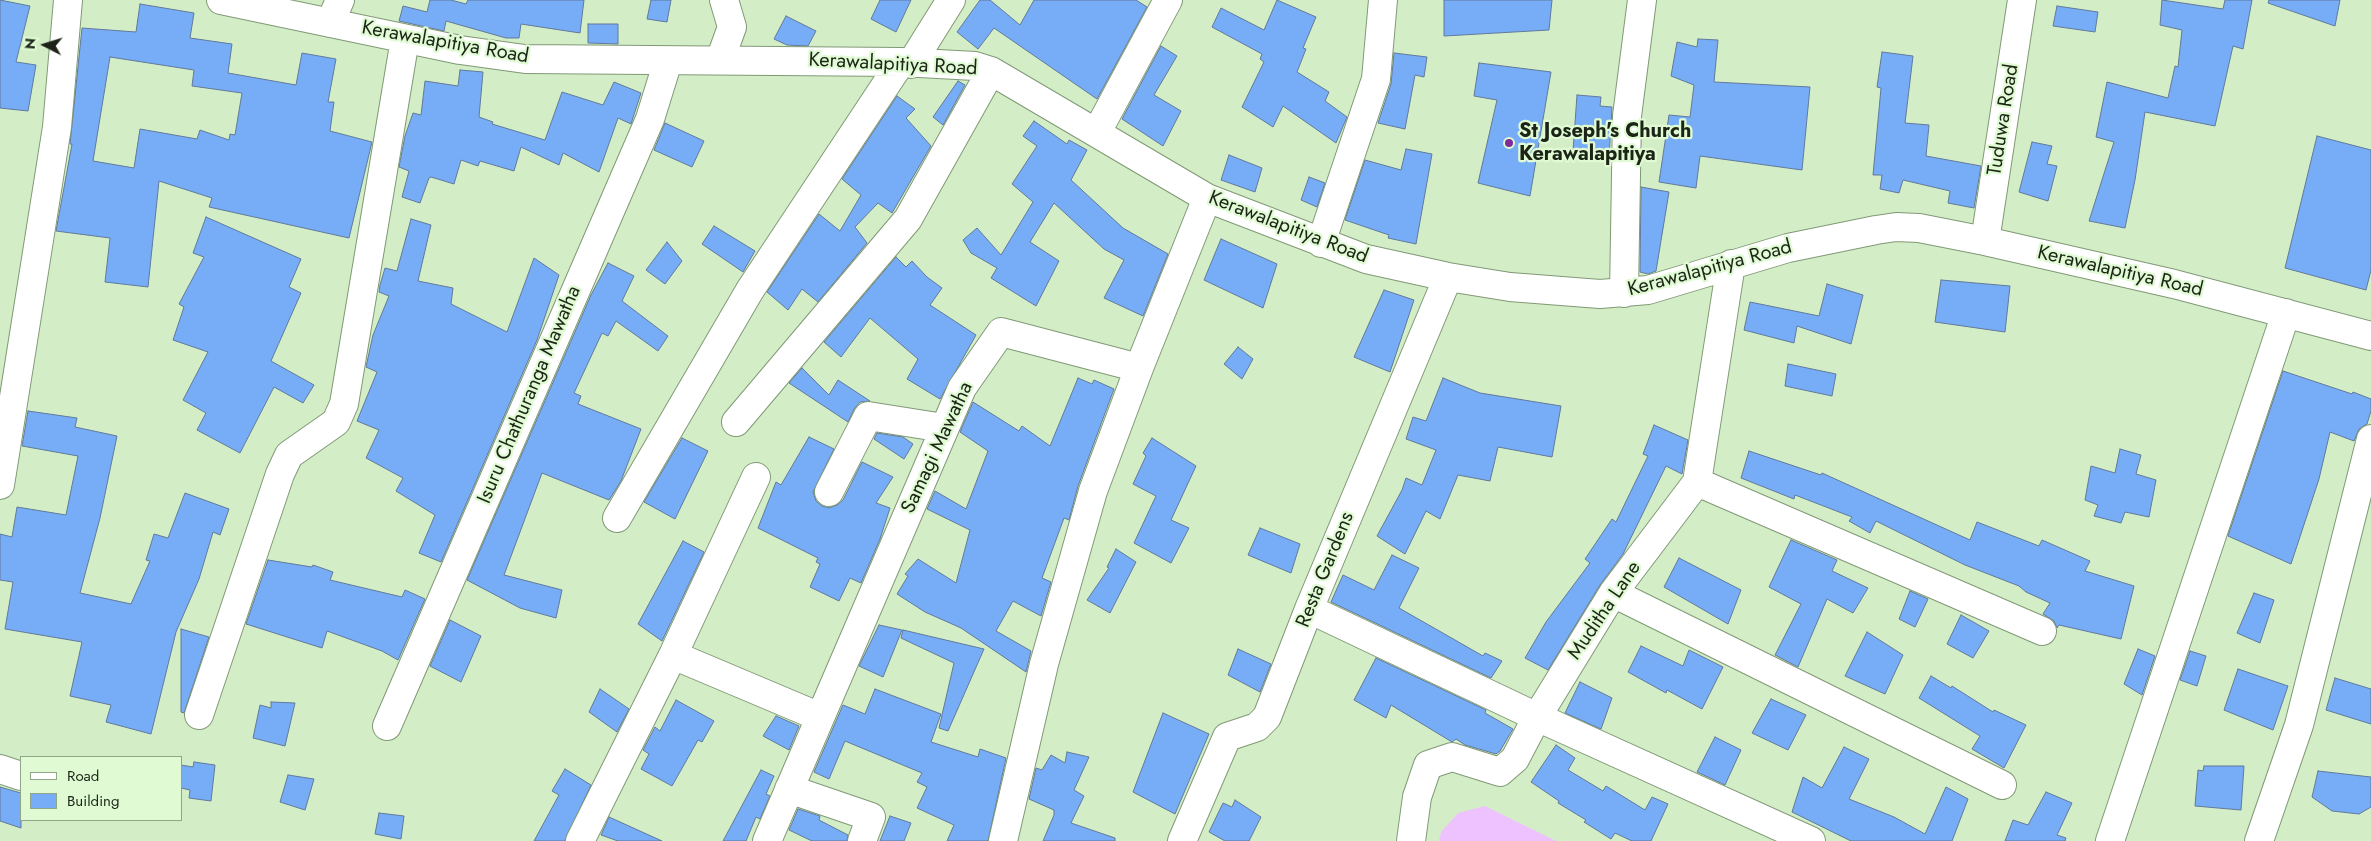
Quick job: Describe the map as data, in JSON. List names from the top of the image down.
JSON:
{
  "streets": {
    "street": [
      "Kerawalapitiya Road",
      "Tuduwa Road",
      "Isuru Chathuranga Mawatha",
      "Samagi Mawatha",
      "Resta Gardens",
      "Muditha Lane"
    ]
  },
  "crossings": [
    ["Kerawalapitiya Road", "Tuduwa Road"],
    ["Kerawalapitiya Road", "Isuru Chathuranga Mawatha"],
    ["Kerawalapitiya Road", "Resta Gardens"],
    ["Kerawalapitiya Road", "Muditha Lane"]
  ],
  "places": ["St Joseph's Church Kerawalapitiya"],
  "legend": ["Road", "Building"],
  "north": "left"
}
